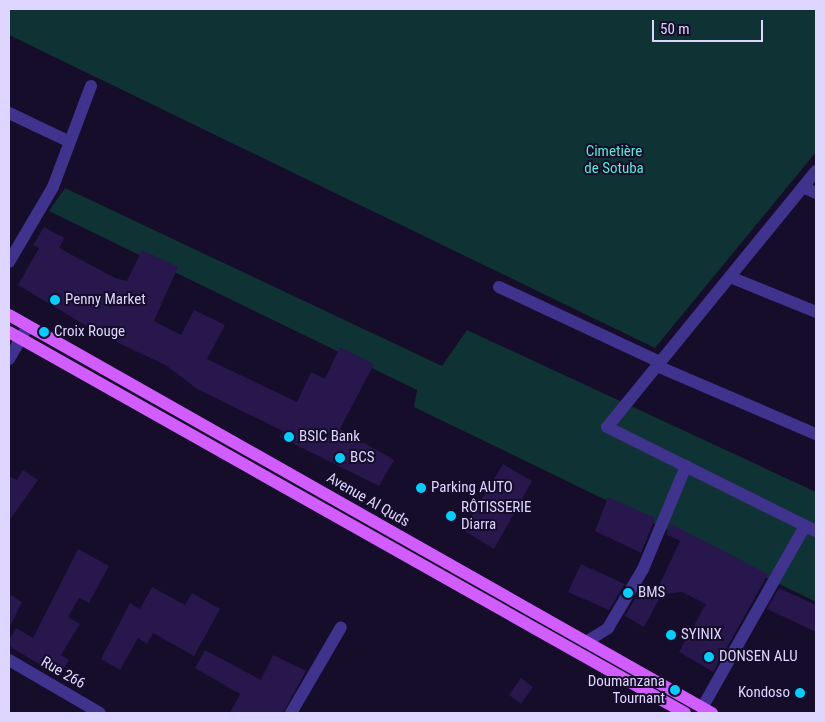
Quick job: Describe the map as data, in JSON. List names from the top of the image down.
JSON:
{
  "streets": {
    "main road": ["Avenue Al Quds"],
    "street": ["Rue 266"]
  },
  "parks": ["Cimetière de Sotuba"],
  "places": [
    "Penny Market",
    "Croix Rouge",
    "BSIC Bank",
    "BCS",
    "Parking AUTO",
    "RÔTISSERIE Diarra",
    "BMS",
    "SYINIX",
    "DONSEN ALU",
    "Doumanzana Tournant",
    "Kondoso"
  ],
  "scale_bar": "50 m"
}
